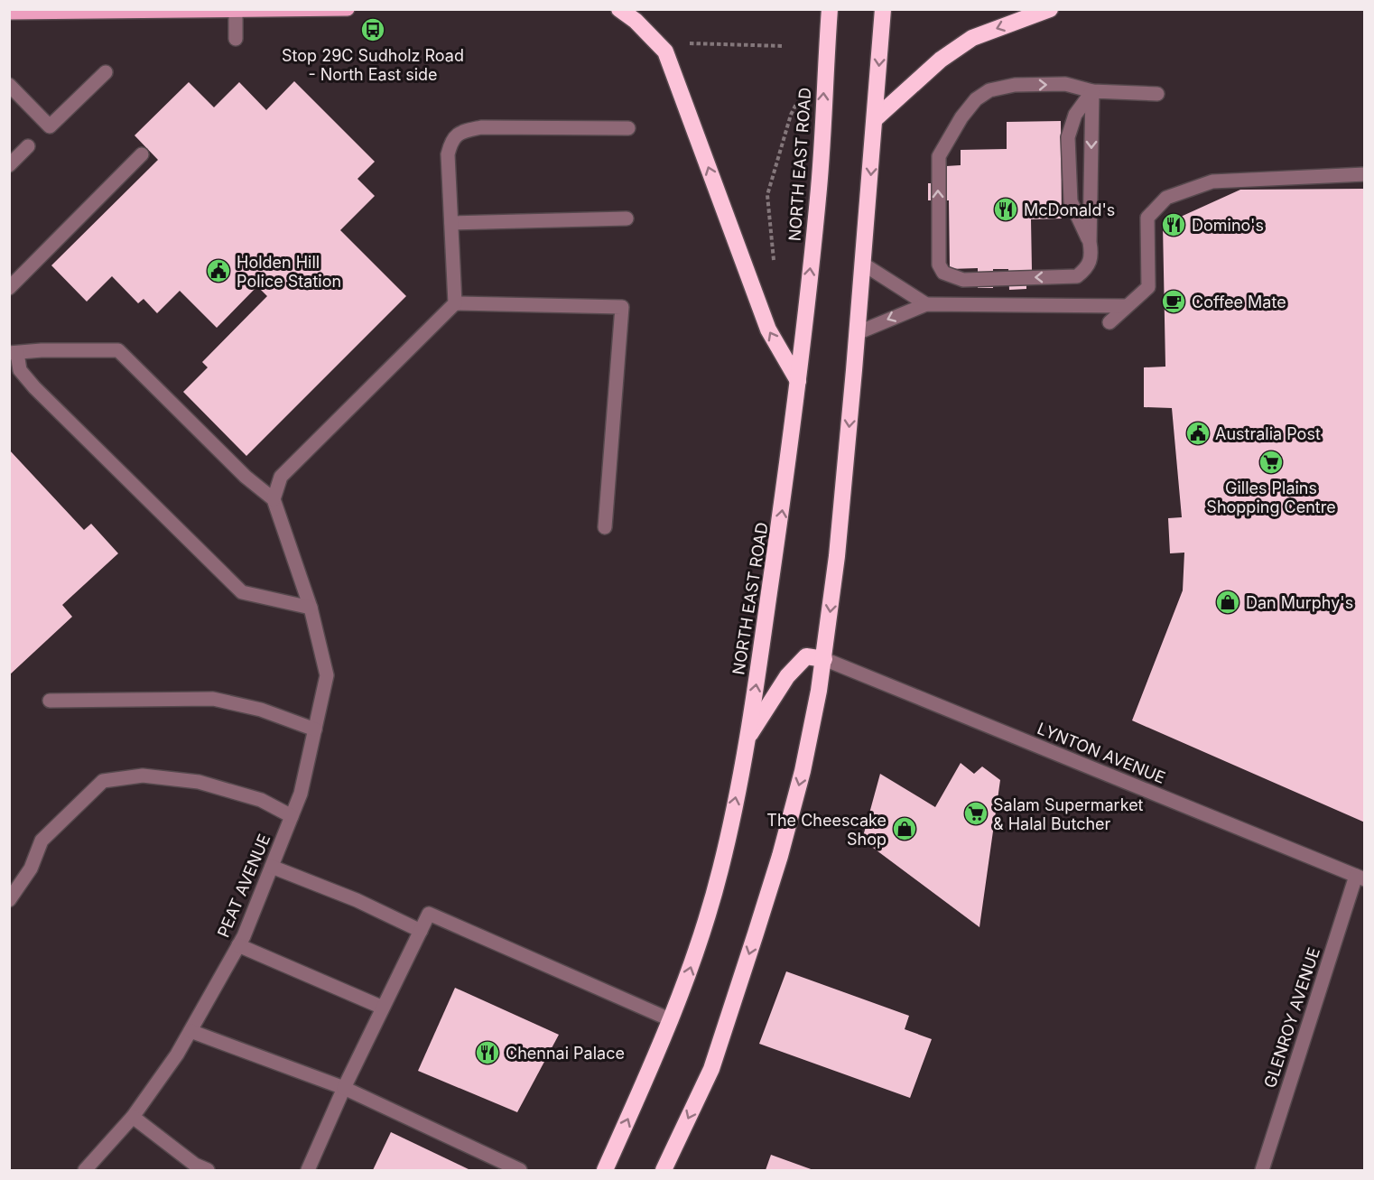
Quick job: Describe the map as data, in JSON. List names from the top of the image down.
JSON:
{
  "streets": {
    "highway": ["NORTH EAST ROAD"],
    "street": ["LYNTON AVENUE", "PEAT AVENUE", "GLENROY AVENUE"]
  },
  "crossings": [
    ["LYNTON AVENUE", "GLENROY AVENUE"]
  ],
  "places": {
    "bus stop": ["Stop 29C Sudholz Road - North East side"],
    "restaurant": ["McDonald's", "Domino's", "Chennai Palace"],
    "public building": ["Holden Hill Police Station", "Australia Post"],
    "cafe": ["Coffee Mate"],
    "supermarket": ["Gilles Plains Shopping Centre", "Salam Supermarket & Halal Butcher"],
    "shop": ["Dan Murphy's", "The Cheescake Shop"]
  }
}
